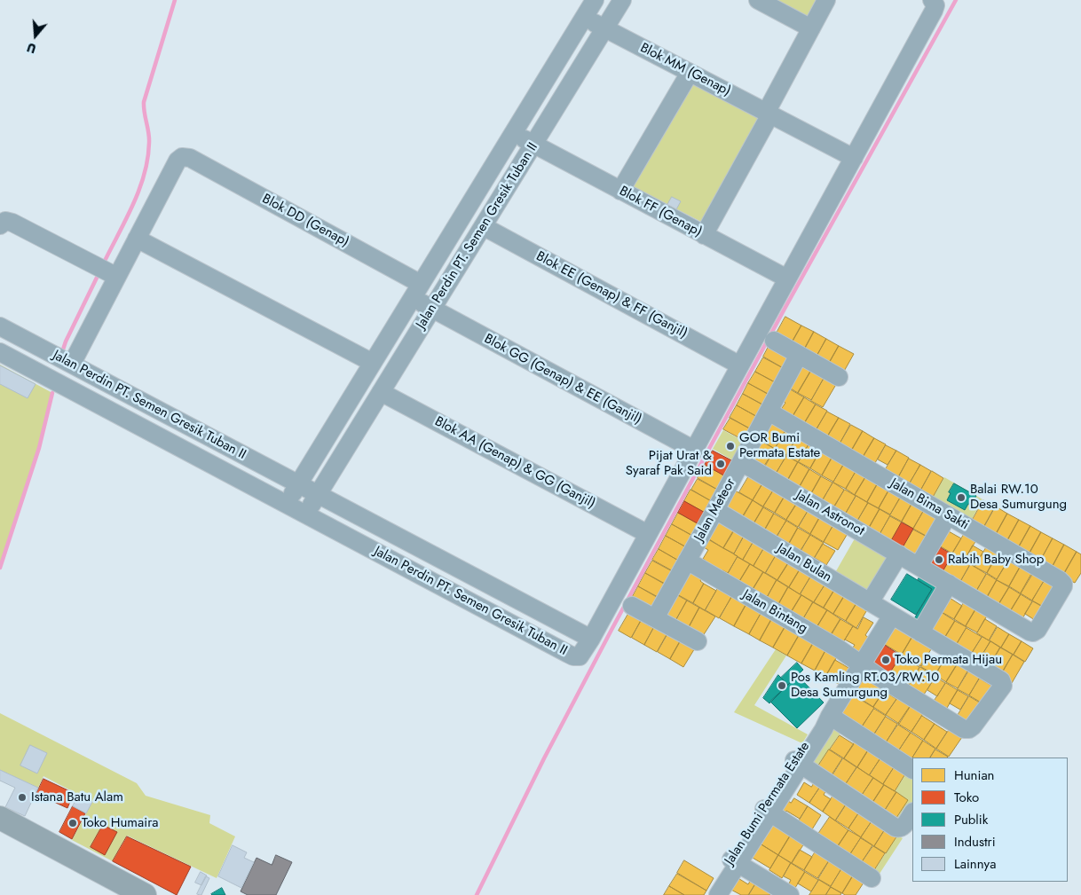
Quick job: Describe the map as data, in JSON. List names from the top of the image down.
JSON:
{
  "streets": {
    "street": [
      "Blok MM (Genap)",
      "Blok FF (Genap)",
      "Blok DD (Genap)",
      "Jalan Perdin PT. Semen Gresik Tuban II",
      "Blok EE (Genap) & FF (Ganjil)",
      "Blok GG (Genap) & EE (Ganjil)",
      "Blok AA (Genap) & GG (Ganjil)",
      "Jalan Bima Sakti",
      "Jalan Meteor",
      "Jalan Astronot",
      "Jalan Bulan",
      "Jalan Bintang",
      "Jalan Bumi Permata Estate"
    ]
  },
  "crossings": [
    ["Blok MM (Genap)", "Jalan Perdin PT. Semen Gresik Tuban II"],
    ["Blok FF (Genap)", "Jalan Perdin PT. Semen Gresik Tuban II"],
    ["Blok DD (Genap)", "Jalan Perdin PT. Semen Gresik Tuban II"],
    ["Blok DD (Genap)", "Blok GG (Genap) & EE (Ganjil)"],
    ["Jalan Perdin PT. Semen Gresik Tuban II", "Blok EE (Genap) & FF (Ganjil)"],
    ["Jalan Perdin PT. Semen Gresik Tuban II", "Blok GG (Genap) & EE (Ganjil)"],
    ["Jalan Perdin PT. Semen Gresik Tuban II", "Blok AA (Genap) & GG (Ganjil)"],
    ["Jalan Bima Sakti", "Jalan Meteor"],
    ["Jalan Bima Sakti", "Jalan Astronot"],
    ["Jalan Meteor", "Jalan Astronot"],
    ["Jalan Meteor", "Jalan Bulan"],
    ["Jalan Meteor", "Jalan Bintang"],
    ["Jalan Bulan", "Jalan Bintang"],
    ["Jalan Bulan", "Jalan Bumi Permata Estate"],
    ["Jalan Bintang", "Jalan Bumi Permata Estate"]
  ],
  "places": [
    "GOR Bumi Permata Estate",
    "Pijat Urat & Syaraf Pak Said",
    "Balai RW.10 Desa Sumurgung",
    "Rabih Baby Shop",
    "Toko Permata Hijau",
    "Pos Kamling RT.03/RW.10 Desa Sumurgung",
    "Istana Batu Alam",
    "Toko Humaira"
  ],
  "legend": [
    "Hunian",
    "Toko",
    "Publik",
    "Industri",
    "Lainnya"
  ],
  "north": "bottom"
}
